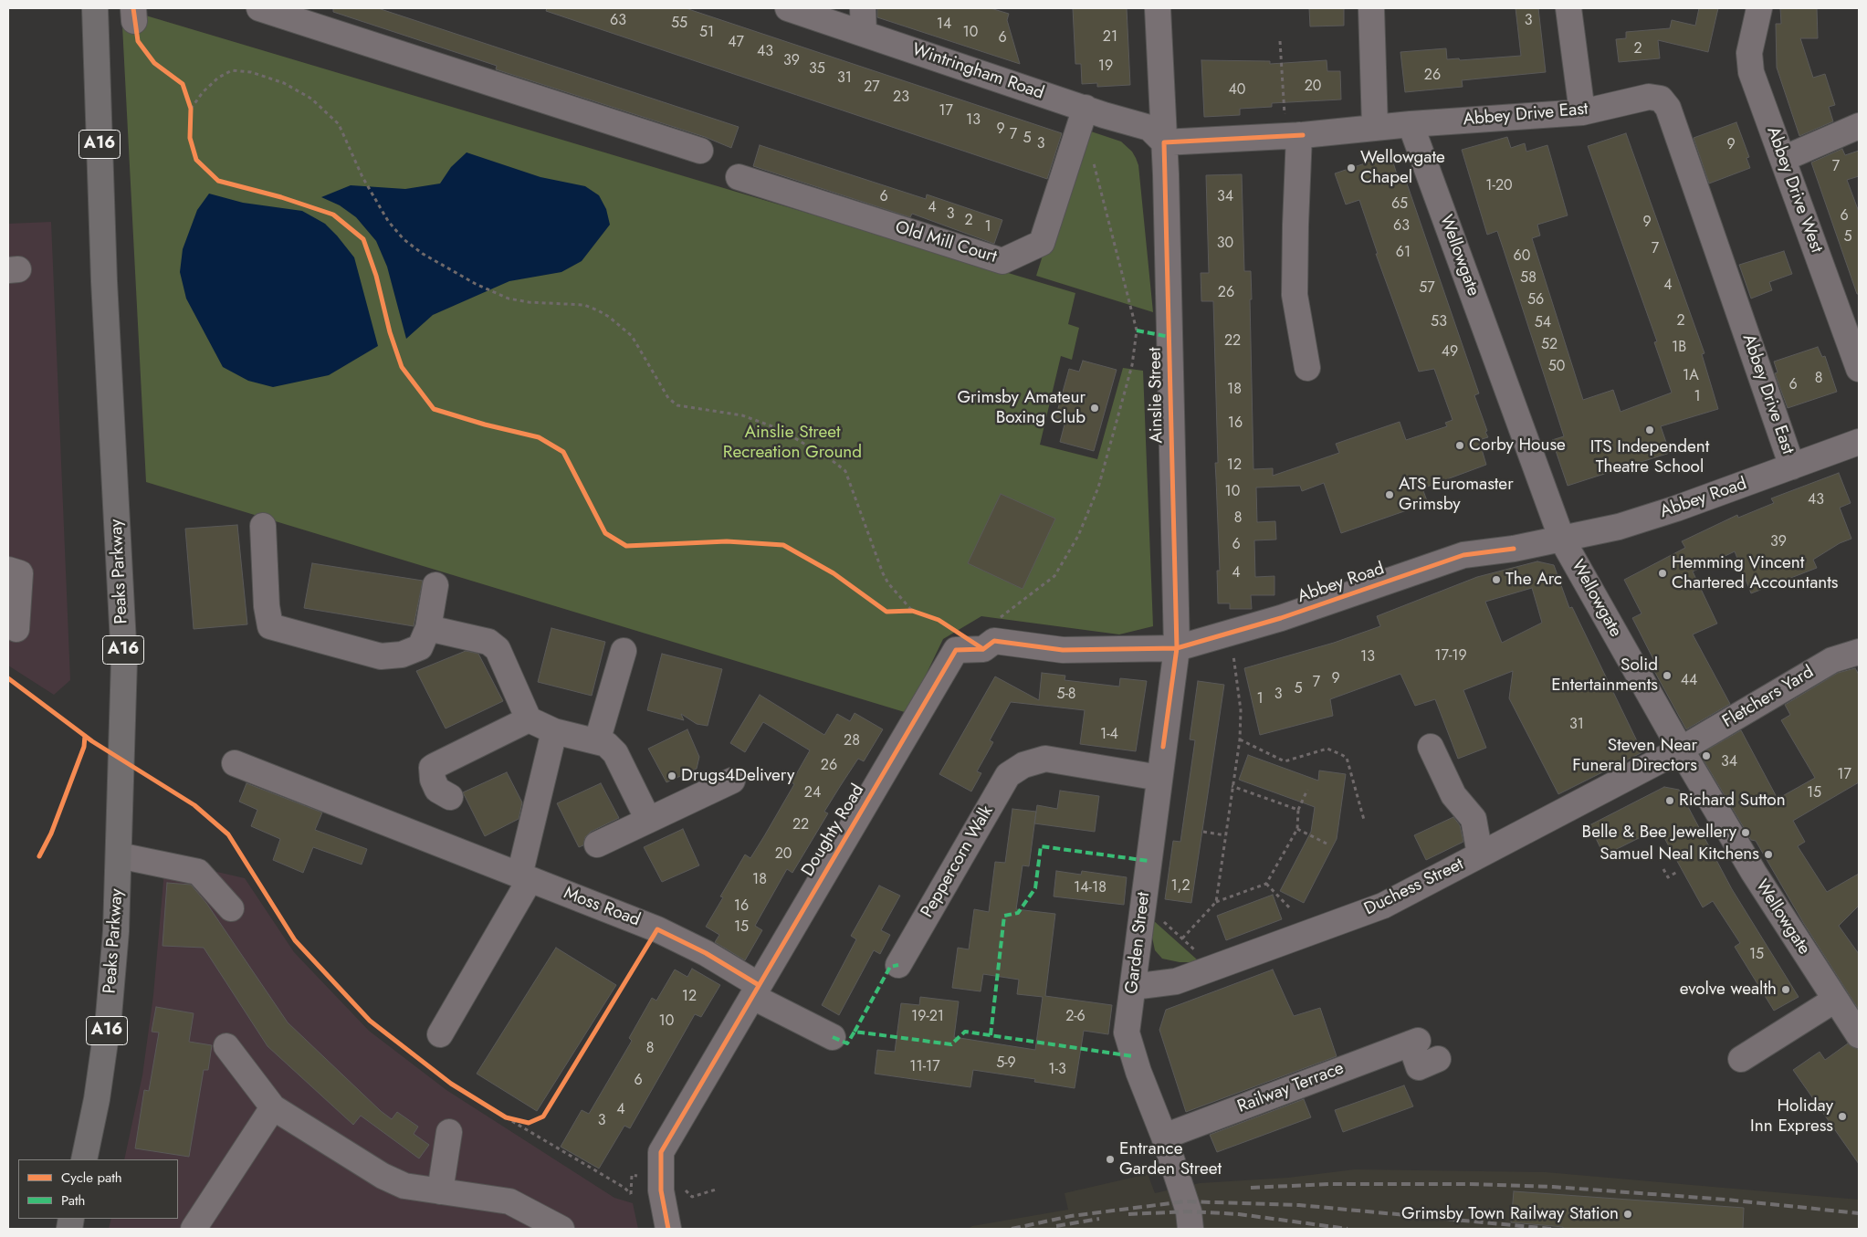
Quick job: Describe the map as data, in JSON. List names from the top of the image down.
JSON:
{
  "streets": {
    "highway": ["A16", "Peaks Parkway"],
    "street": [
      "Wintringham Road",
      "Abbey Drive East",
      "Abbey Drive West",
      "Old Mill Court",
      "Wellowgate",
      "Ainslie Street",
      "Abbey Road",
      "Fletchers Yard",
      "Doughty Road",
      "Peppercorn Walk",
      "Duchess Street",
      "Moss Road",
      "Garden Street",
      "Railway Terrace"
    ]
  },
  "crossings": [
    ["Wintringham Road", "Abbey Drive East"],
    ["Wintringham Road", "Old Mill Court"],
    ["Wintringham Road", "Ainslie Street"],
    ["Abbey Drive East", "Wellowgate"],
    ["Abbey Drive East", "Ainslie Street"],
    ["Abbey Drive East", "Abbey Road"],
    ["Wellowgate", "Abbey Road"],
    ["Wellowgate", "Fletchers Yard"],
    ["Wellowgate", "Duchess Street"],
    ["Ainslie Street", "Abbey Road"],
    ["Ainslie Street", "Doughty Road"],
    ["Ainslie Street", "Garden Street"],
    ["Abbey Road", "Doughty Road"],
    ["Abbey Road", "Garden Street"],
    ["Fletchers Yard", "Duchess Street"],
    ["Doughty Road", "Moss Road"],
    ["Doughty Road", "Garden Street"],
    ["Peppercorn Walk", "Garden Street"],
    ["Duchess Street", "Garden Street"],
    ["Garden Street", "Railway Terrace"]
  ],
  "parks": ["Ainslie Street Recreation Ground"],
  "places": [
    "Wellowgate Chapel",
    "Grimsby Amateur Boxing Club",
    "ITS Independent Theatre School",
    "Corby House",
    "ATS Euromaster Grimsby",
    "Hemming Vincent Chartered Accountants",
    "The Arc",
    "Solid Entertainments",
    "Steven Near Funeral Directors",
    "Drugs4Delivery",
    "Richard Sutton",
    "Belle & Bee Jewellery",
    "Samuel Neal Kitchens",
    "evolve wealth",
    "Holiday Inn Express",
    "Entrance Garden Street",
    "Grimsby Town Railway Station"
  ],
  "house_numbers": [
    "63",
    "3",
    "55",
    "14",
    "51",
    "10",
    "21",
    "6",
    "47",
    "2",
    "43",
    "39",
    "19",
    "35",
    "26",
    "31",
    "20",
    "27",
    "40",
    "23",
    "17",
    "13",
    "9",
    "7",
    "5",
    "3",
    "9",
    "7",
    "1-20",
    "6",
    "34",
    "65",
    "4",
    "3",
    "6",
    "2",
    "9",
    "63",
    "1",
    "5",
    "30",
    "7",
    "61",
    "60",
    "58",
    "4",
    "57",
    "26",
    "56",
    "2",
    "53",
    "54",
    "22",
    "52",
    "1B",
    "49",
    "50",
    "1A",
    "8",
    "6",
    "18",
    "1",
    "16",
    "12",
    "10",
    "43",
    "8",
    "39",
    "6",
    "4",
    "17-19",
    "13",
    "9",
    "44",
    "7",
    "5",
    "5-8",
    "3",
    "1",
    "31",
    "1-4",
    "28",
    "34",
    "26",
    "17",
    "24",
    "15",
    "22",
    "20",
    "18",
    "1,2",
    "14-18",
    "16",
    "15",
    "15",
    "12",
    "19-21",
    "2-6",
    "10",
    "8",
    "5-9",
    "11-17",
    "1-3",
    "6",
    "4",
    "3"
  ],
  "legend": ["Cycle path", "Path"]
}
